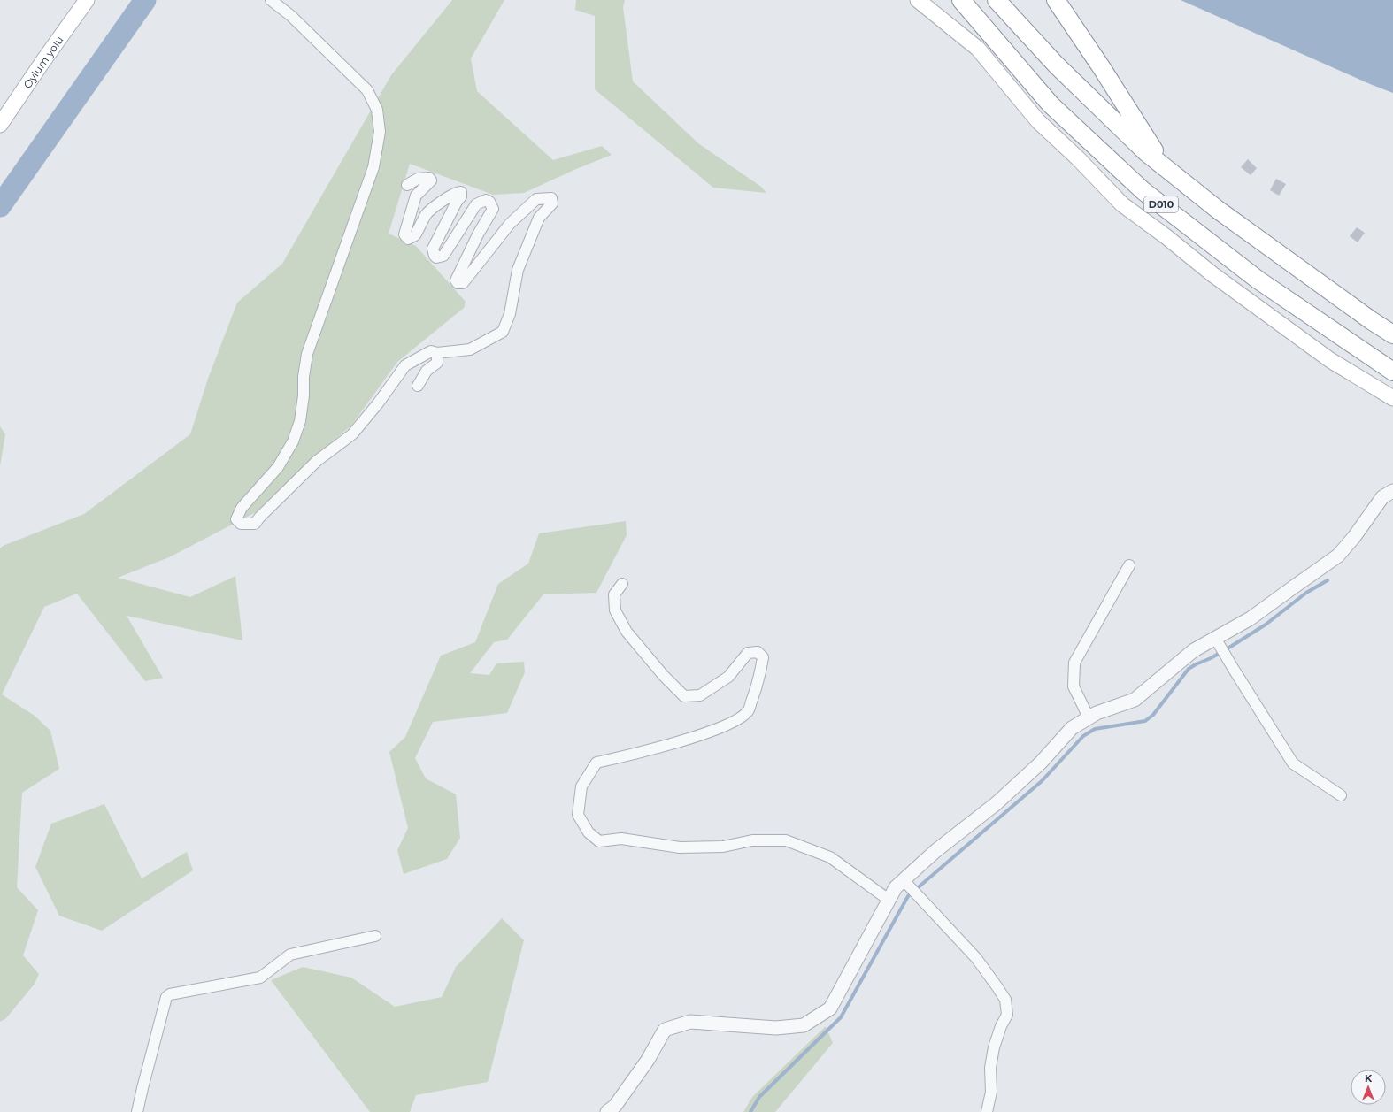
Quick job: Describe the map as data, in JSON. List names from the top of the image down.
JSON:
{
  "streets": {
    "highway": ["D010"],
    "main road": ["Oylum yolu"]
  },
  "north": "top"
}
